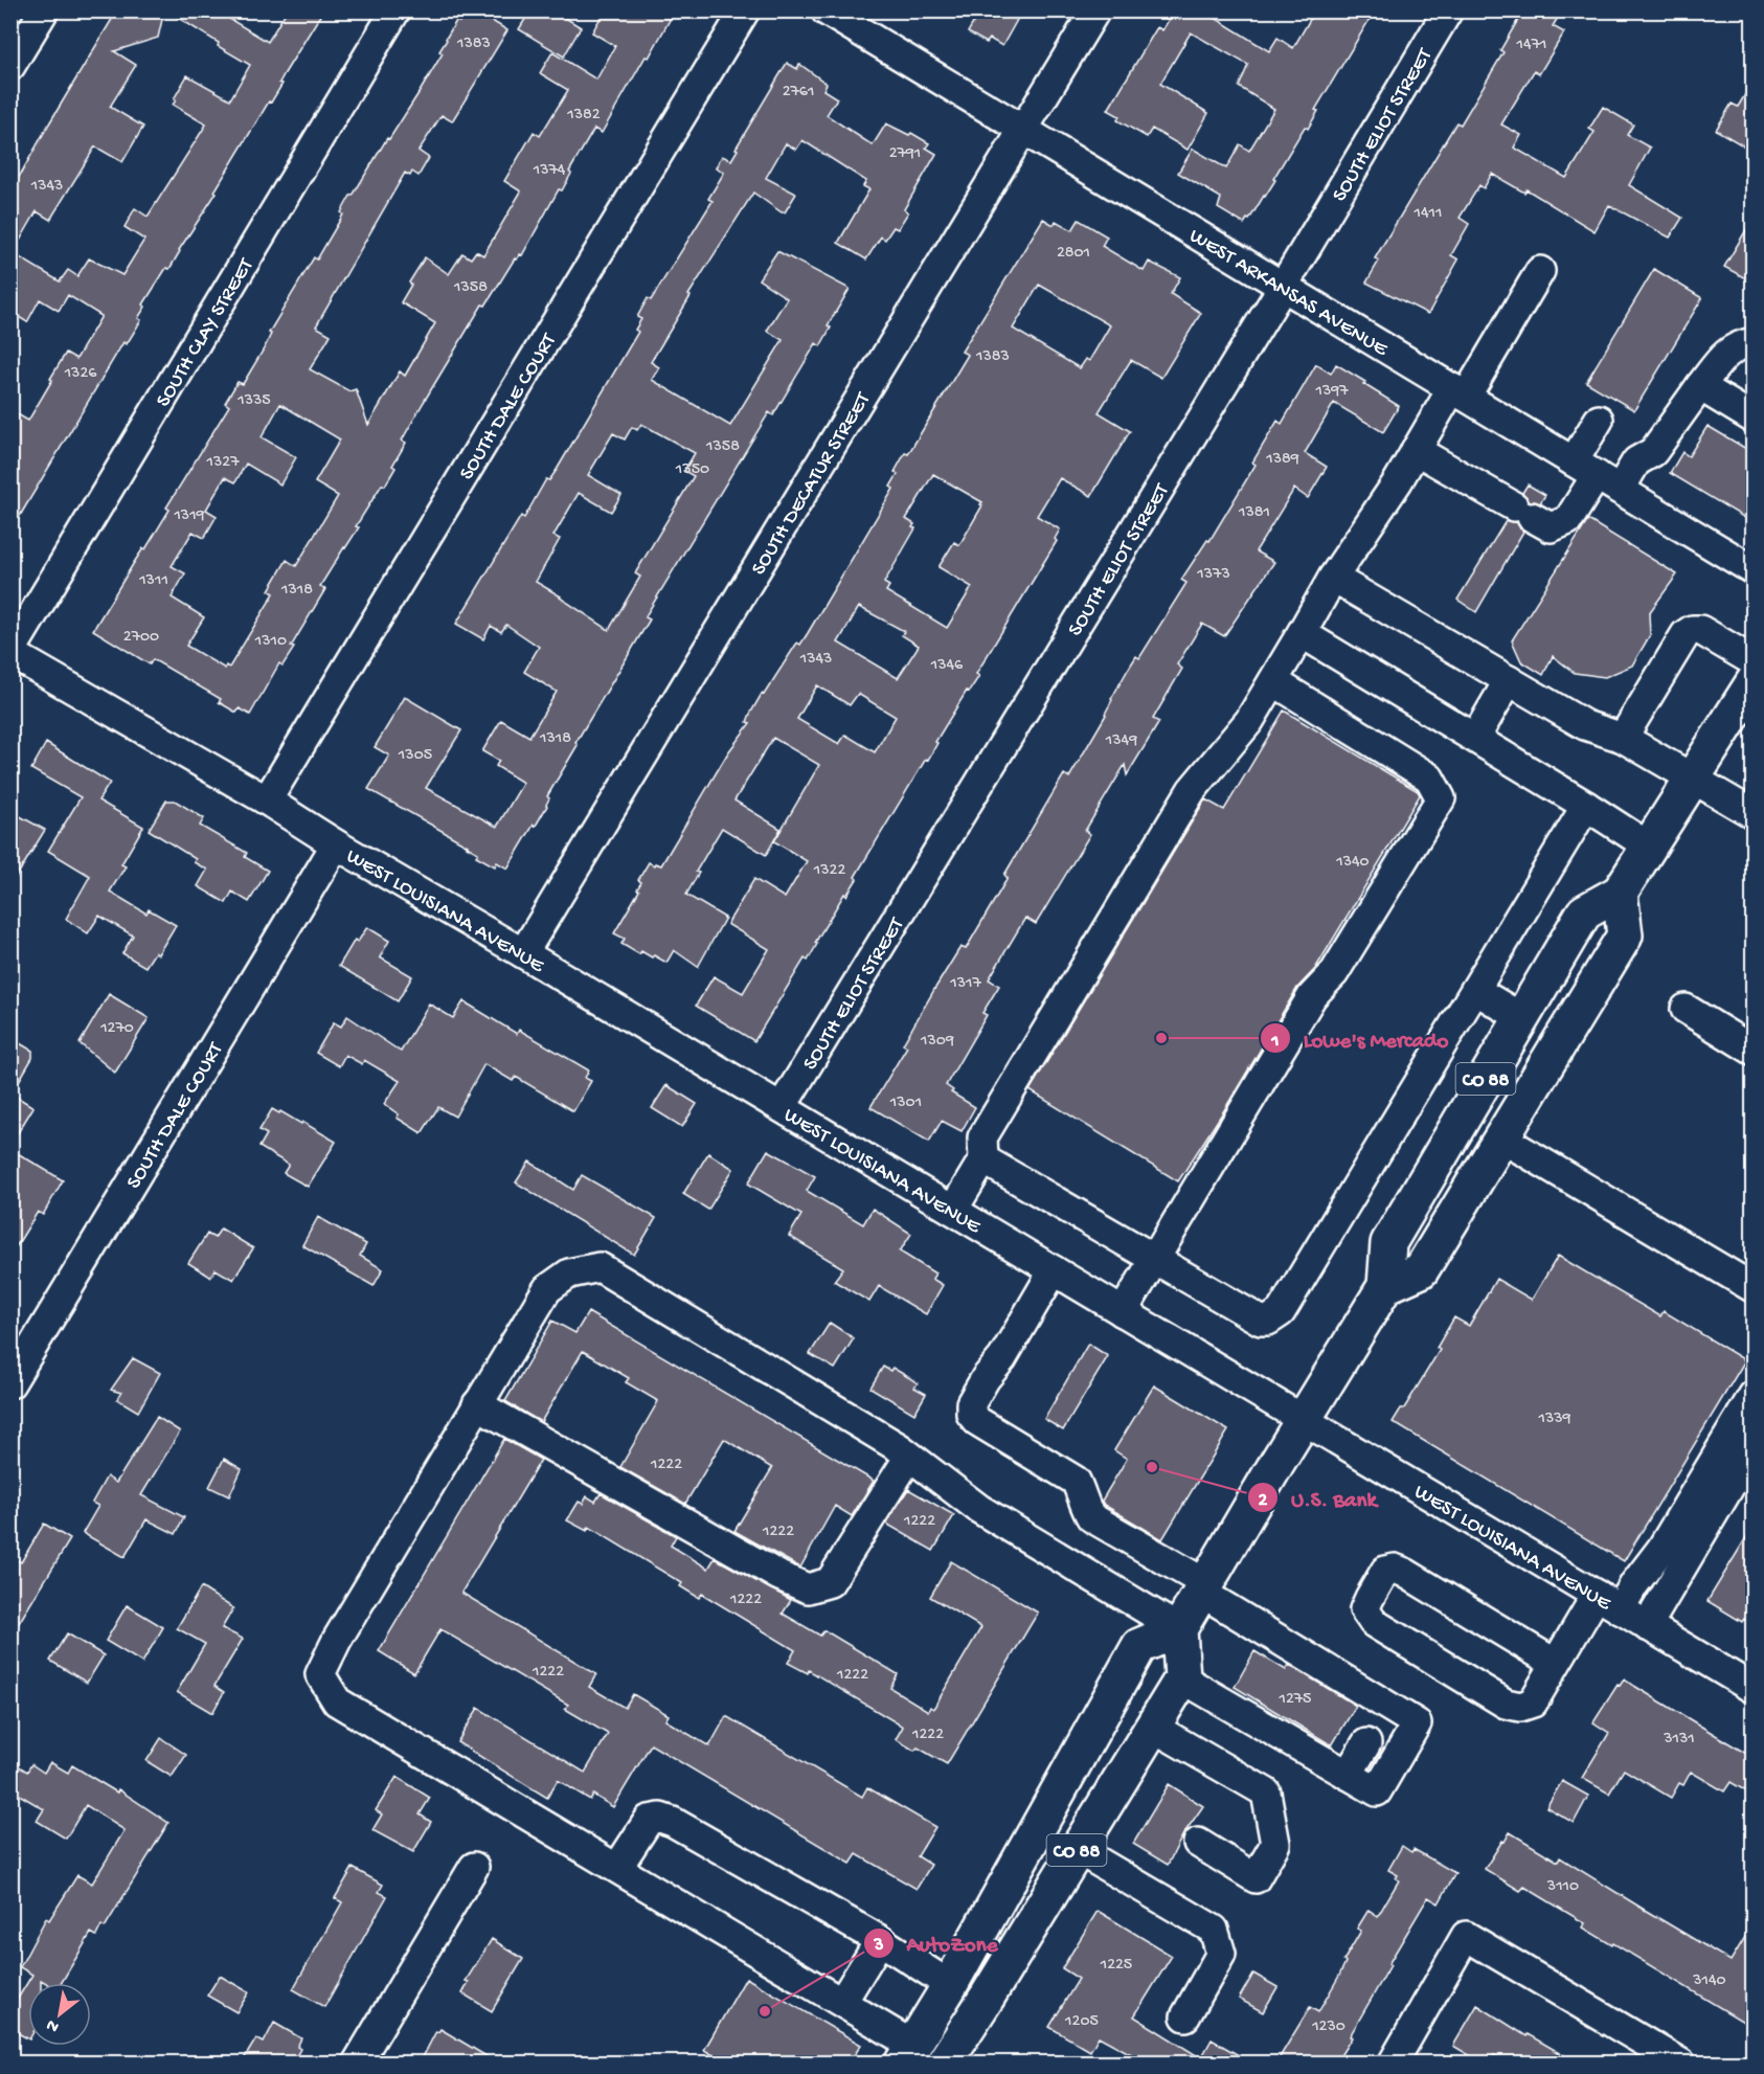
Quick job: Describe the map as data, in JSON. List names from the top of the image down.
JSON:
{
  "streets": {
    "main road": ["CO 88"],
    "street": [
      "SOUTH ELIOT STREET",
      "WEST ARKANSAS AVENUE",
      "SOUTH CLAY STREET",
      "SOUTH DALE COURT",
      "SOUTH DECATUR STREET",
      "WEST LOUISIANA AVENUE"
    ]
  },
  "crossings": [
    ["SOUTH ELIOT STREET", "WEST ARKANSAS AVENUE"],
    ["SOUTH ELIOT STREET", "WEST LOUISIANA AVENUE"],
    ["WEST ARKANSAS AVENUE", "SOUTH DECATUR STREET"],
    ["SOUTH CLAY STREET", "WEST LOUISIANA AVENUE"],
    ["SOUTH DALE COURT", "WEST LOUISIANA AVENUE"],
    ["SOUTH DECATUR STREET", "WEST LOUISIANA AVENUE"],
    ["WEST LOUISIANA AVENUE", "CO 88"]
  ],
  "places": ["Lowe's Mercado", "U.S. Bank", "AutoZone"],
  "house_numbers": [
    "1383",
    "1471",
    "2761",
    "1382",
    "2791",
    "1374",
    "1343",
    "1411",
    "2801",
    "1358",
    "1383",
    "1326",
    "1397",
    "1335",
    "1358",
    "1389",
    "1327",
    "1350",
    "1381",
    "1319",
    "1373",
    "1311",
    "1318",
    "2700",
    "1310",
    "1343",
    "1346",
    "1318",
    "1349",
    "1305",
    "1340",
    "1322",
    "1317",
    "1270",
    "1309",
    "1301",
    "1339",
    "1222",
    "1222",
    "1222",
    "1222",
    "1222",
    "1222",
    "1275",
    "1222",
    "3131",
    "3110",
    "1225",
    "3140",
    "1205",
    "1230"
  ],
  "north": "bottom left"
}
